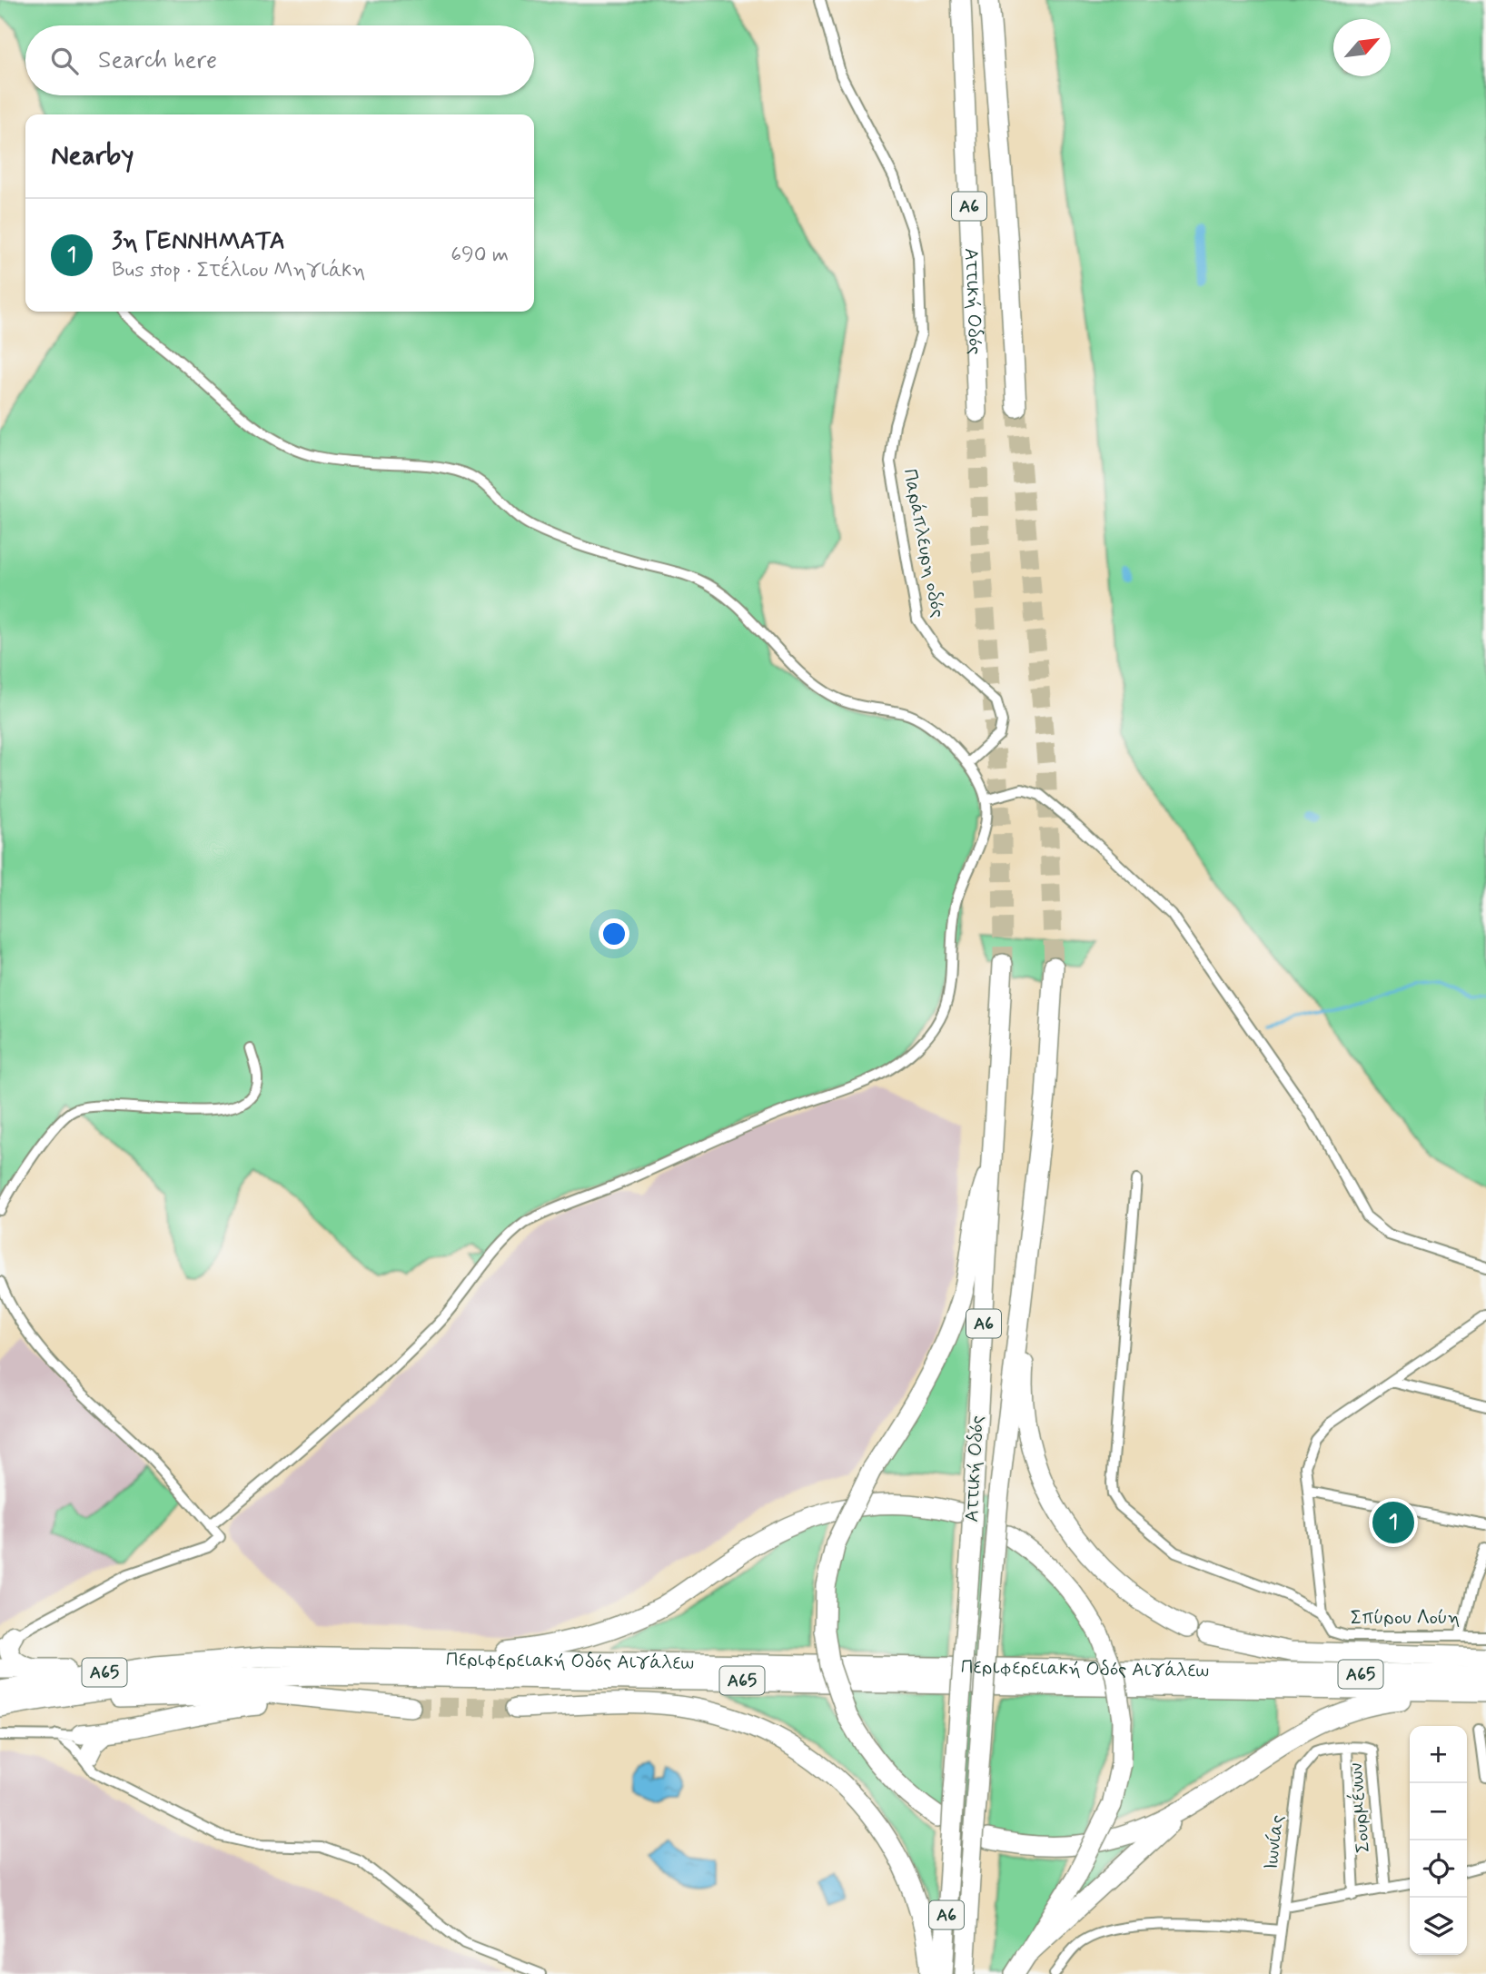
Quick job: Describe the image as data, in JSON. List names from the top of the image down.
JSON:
{
  "streets": {
    "highway": [
      "Α6",
      "Αττική Οδός",
      "Περιφερειακή Οδός Αιγάλεω",
      "Α65"
    ],
    "street": [
      "Παράπλευρη οδός",
      "Σπύρου Λούη",
      "Σουρμένων",
      "Ιωνίας"
    ]
  },
  "crossings": [
    ["Σουρμένων", "Ιωνίας"]
  ],
  "north": "top right",
  "page": {
    "search": "Search here",
    "heading": "Nearby",
    "list": [
      {
        "mark": "1",
        "name": "3η ΓΕΝΝΗΜΑΤΑ",
        "note": "Bus stop · Στέλιου Μηγιάκη",
        "value": "690 m"
      }
    ],
    "pins": "1",
    "map_buttons": ["+", "−"]
  }
}
